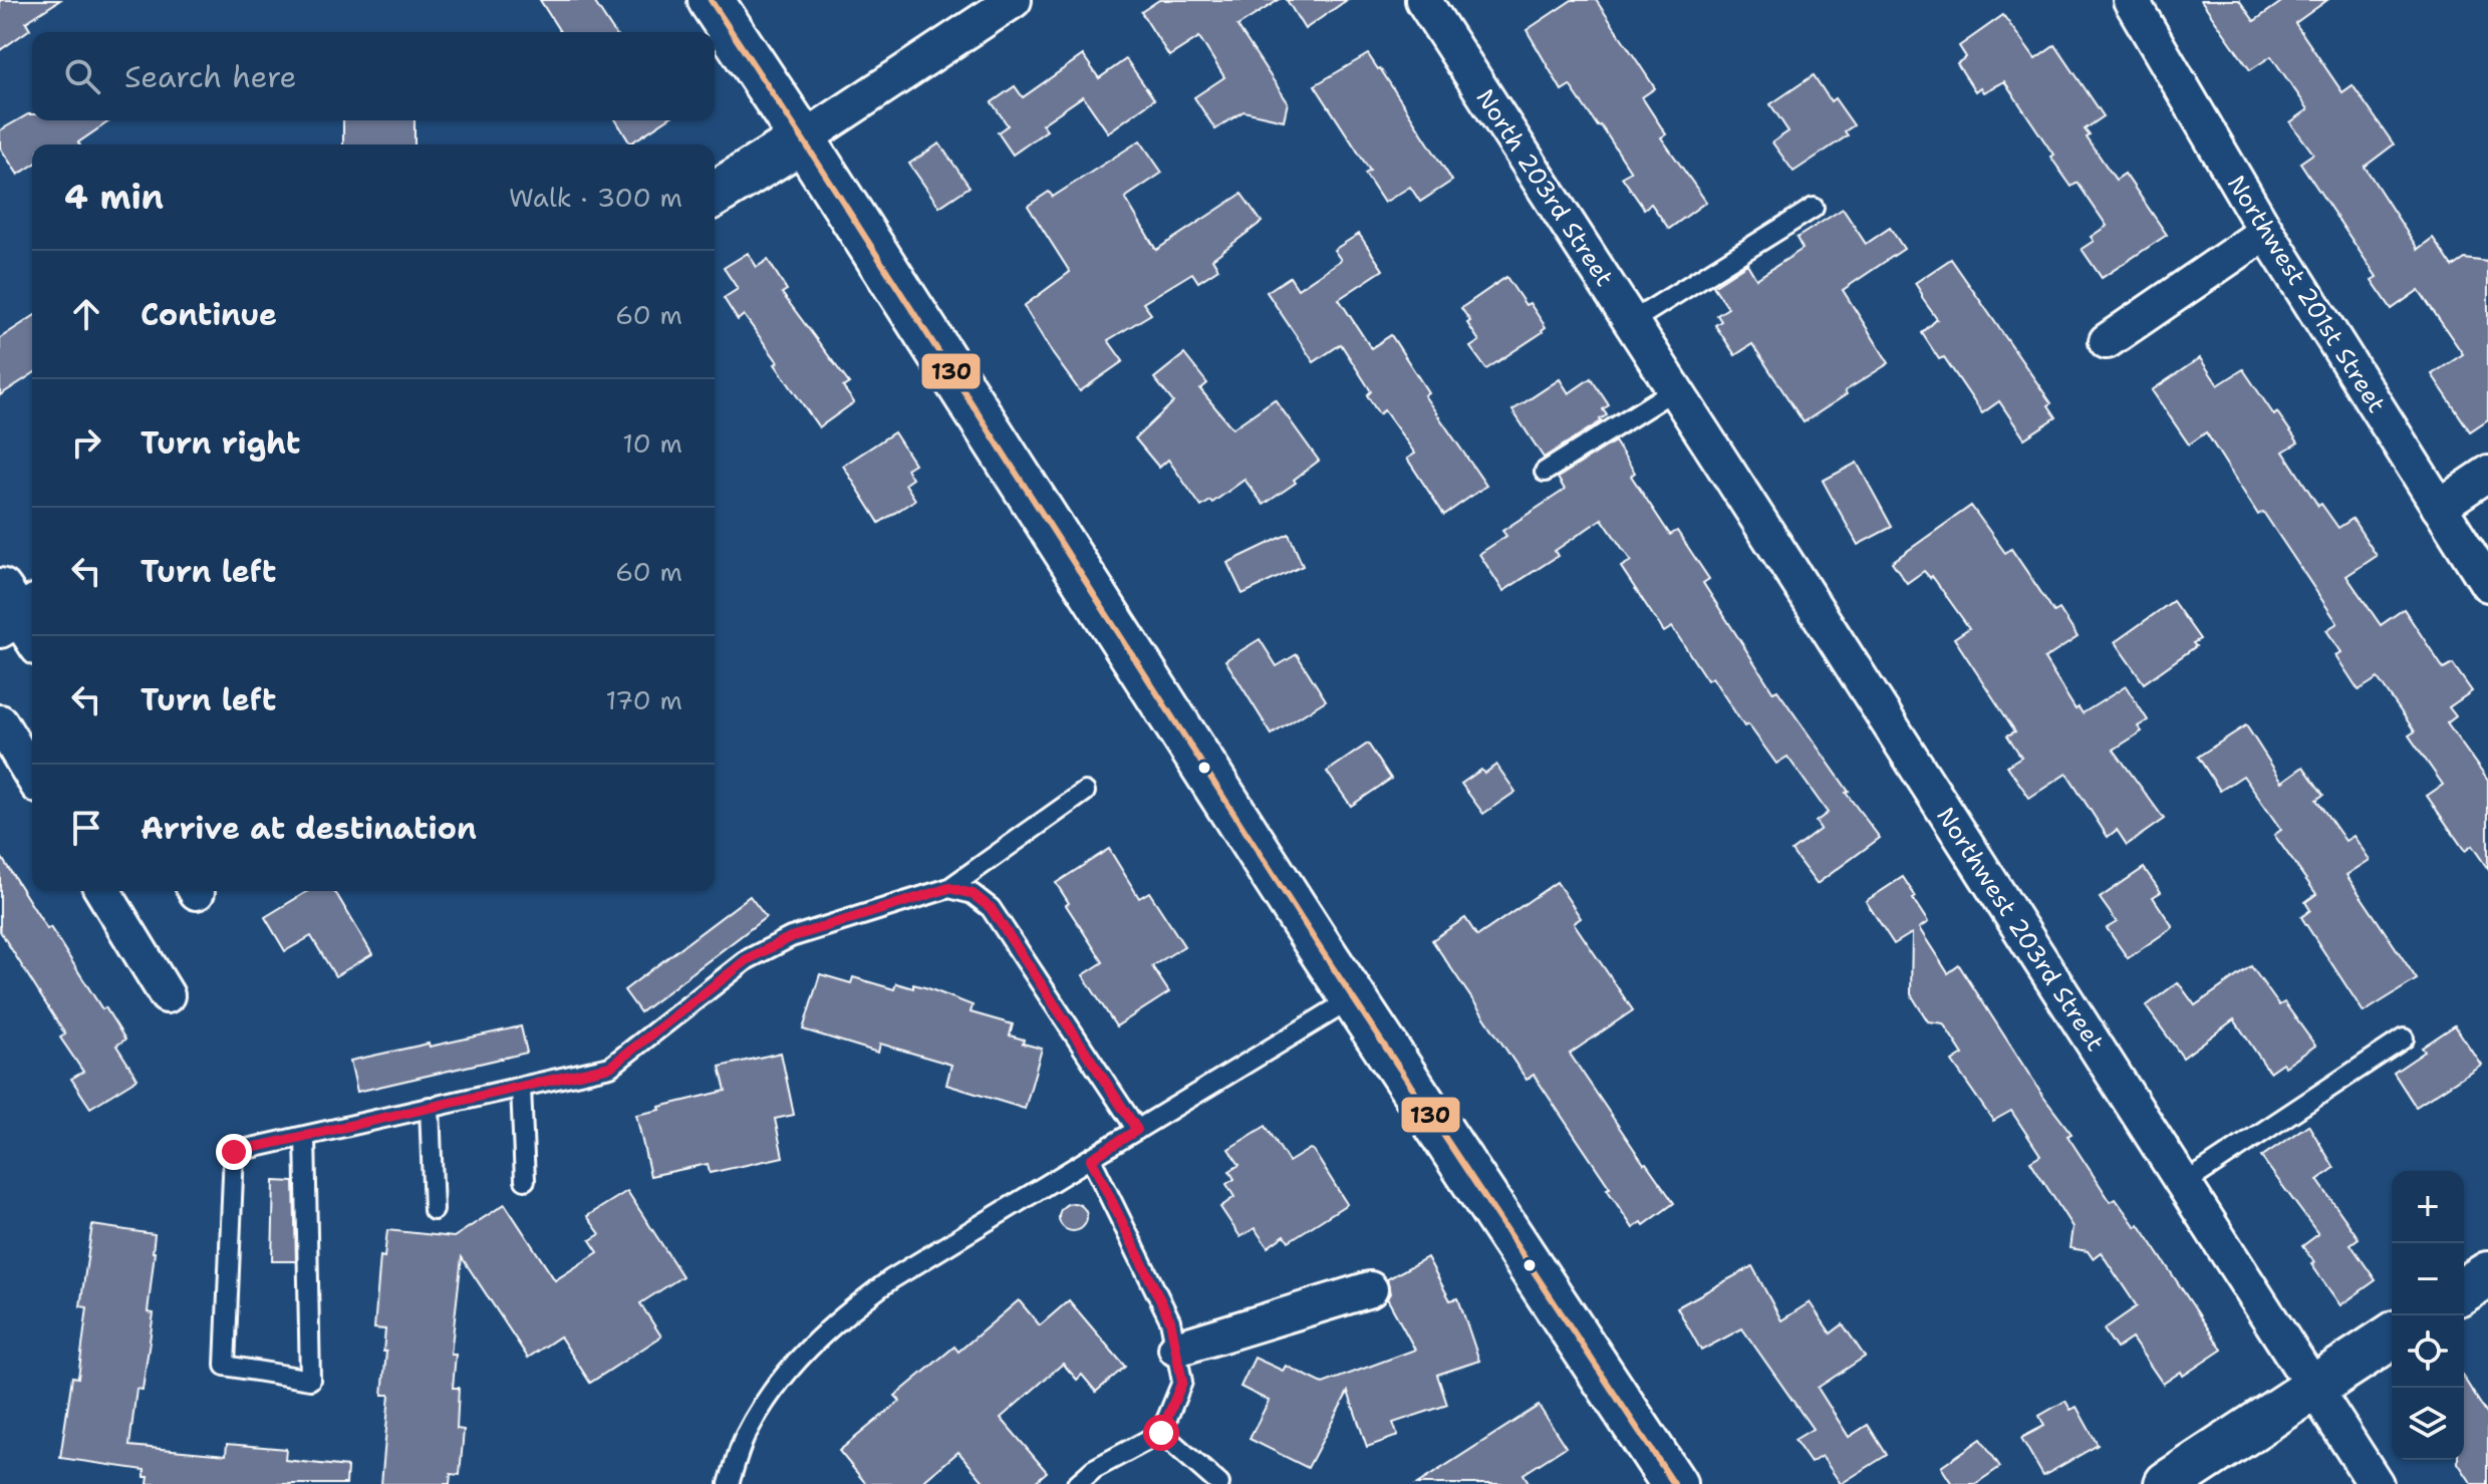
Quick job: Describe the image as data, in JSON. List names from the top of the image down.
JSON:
{
  "streets": {
    "street": ["North 203rd Street", "Northwest 201st Street", "Northwest 203rd Street"]
  },
  "crossings": [
    ["North 203rd Street", "Northwest 203rd Street"]
  ],
  "lines": ["transit line 130"],
  "page": {
    "search": "Search here",
    "heading": ["4 min", "Walk · 300 m"],
    "list": [
      ["Continue", "60 m"],
      ["Turn right", "10 m"],
      ["Turn left", "60 m"],
      ["Turn left", "170 m"],
      "Arrive at destination"
    ],
    "map_buttons": ["+", "−"]
  }
}
